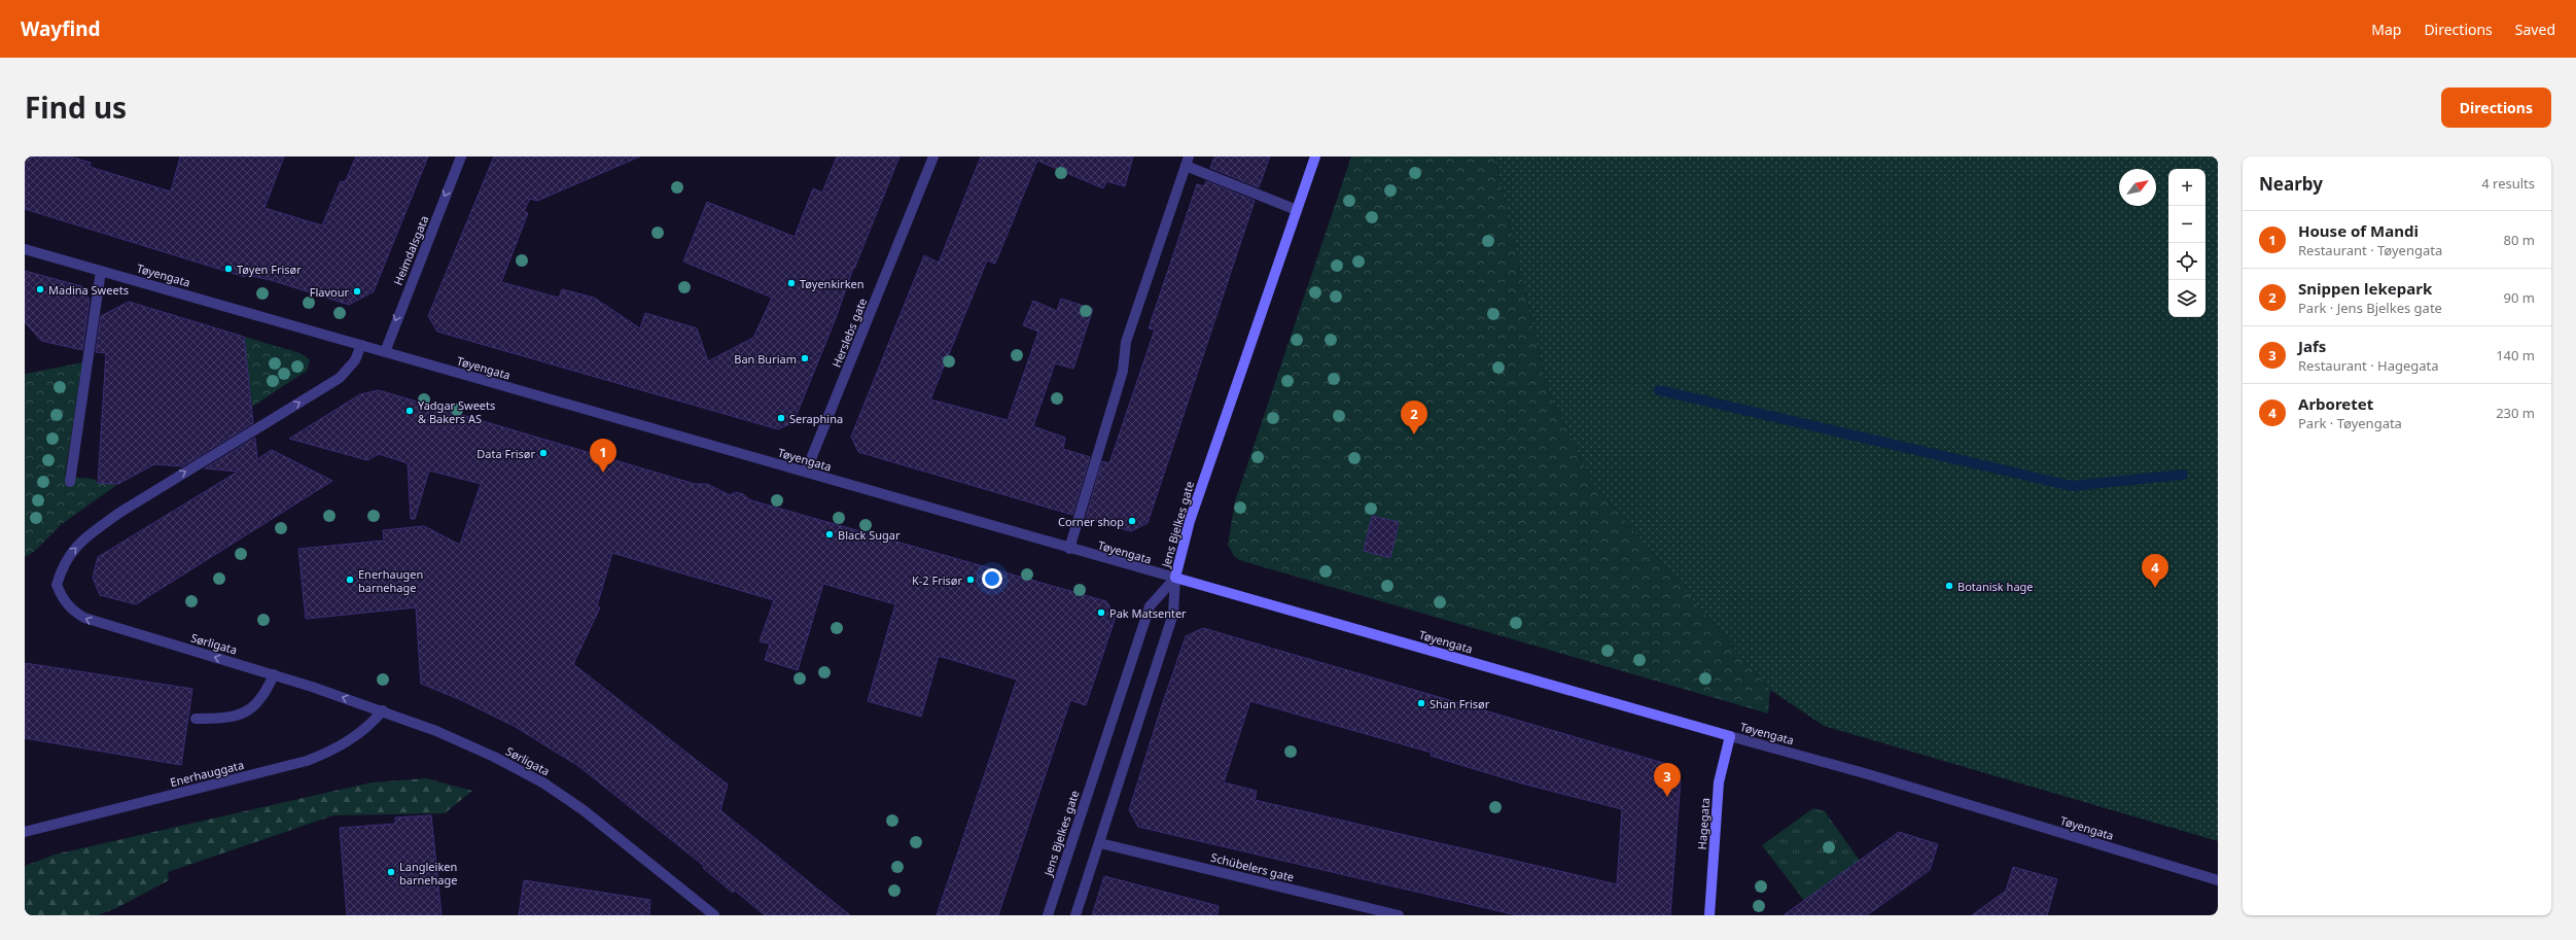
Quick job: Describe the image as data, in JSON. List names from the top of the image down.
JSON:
{
  "streets": {
    "main road": ["Tøyengata", "Jens Bjelkes gate", "Hagegata"],
    "street": [
      "Heimdalsgata",
      "Herslebs gate",
      "Sørligata",
      "Enerhauggata",
      "Schübelers gate"
    ]
  },
  "crossings": [
    ["Heimdalsgata", "Tøyengata"],
    ["Tøyengata", "Herslebs gate"],
    ["Tøyengata", "Jens Bjelkes gate"],
    ["Tøyengata", "Sørligata"],
    ["Tøyengata", "Hagegata"],
    ["Sørligata", "Enerhauggata"]
  ],
  "one_way": ["Heimdalsgata"],
  "places": [
    "Tøyen Frisør",
    "Tøyenkirken",
    "Madina Sweets",
    "Flavour",
    "Ban Buriam",
    "Yadgar Sweets & Bakers AS",
    "Seraphina",
    "Data Frisør",
    "Corner shop",
    "Black Sugar",
    "Enerhaugen barnehage",
    "K-2 Frisør",
    "Botanisk hage",
    "Pak Matsenter",
    "Shan Frisør",
    "Langleiken barnehage"
  ],
  "north": "top right",
  "page": {
    "header": "Wayfind",
    "nav": ["Map", "Directions", "Saved"],
    "title": "Find us",
    "buttons": "Directions",
    "heading": ["Nearby", "4 results"],
    "map_buttons": ["+", "−"],
    "list": [
      {
        "mark": "1",
        "name": "House of Mandi",
        "note": "Restaurant · Tøyengata",
        "value": "80 m"
      },
      {
        "mark": "2",
        "name": "Snippen lekepark",
        "note": "Park · Jens Bjelkes gate",
        "value": "90 m"
      },
      {
        "mark": "3",
        "name": "Jafs",
        "note": "Restaurant · Hagegata",
        "value": "140 m"
      },
      {
        "mark": "4",
        "name": "Arboretet",
        "note": "Park · Tøyengata",
        "value": "230 m"
      }
    ],
    "pins": [
      "2",
      "1",
      "4",
      "3"
    ]
  }
}
